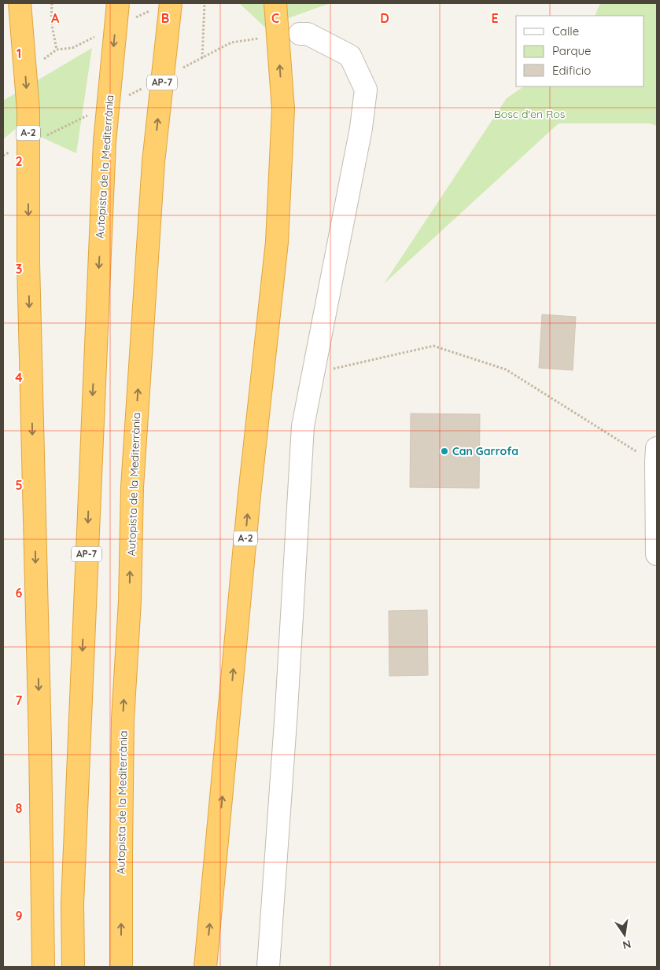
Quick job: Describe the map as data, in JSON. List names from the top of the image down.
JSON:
{
  "streets": {
    "highway": ["AP-7", "A-2", "Autopista de la Mediterrània"]
  },
  "parks": ["Bosc d'en Ros"],
  "places": ["Can Garrofa"],
  "legend": ["Calle", "Parque", "Edificio"],
  "north": "bottom",
  "grid": {
    "columns": [
      "A",
      "B",
      "C",
      "D",
      "E"
    ],
    "rows": [
      "1",
      "2",
      "3",
      "4",
      "5",
      "6",
      "7",
      "8",
      "9"
    ]
  }
}
